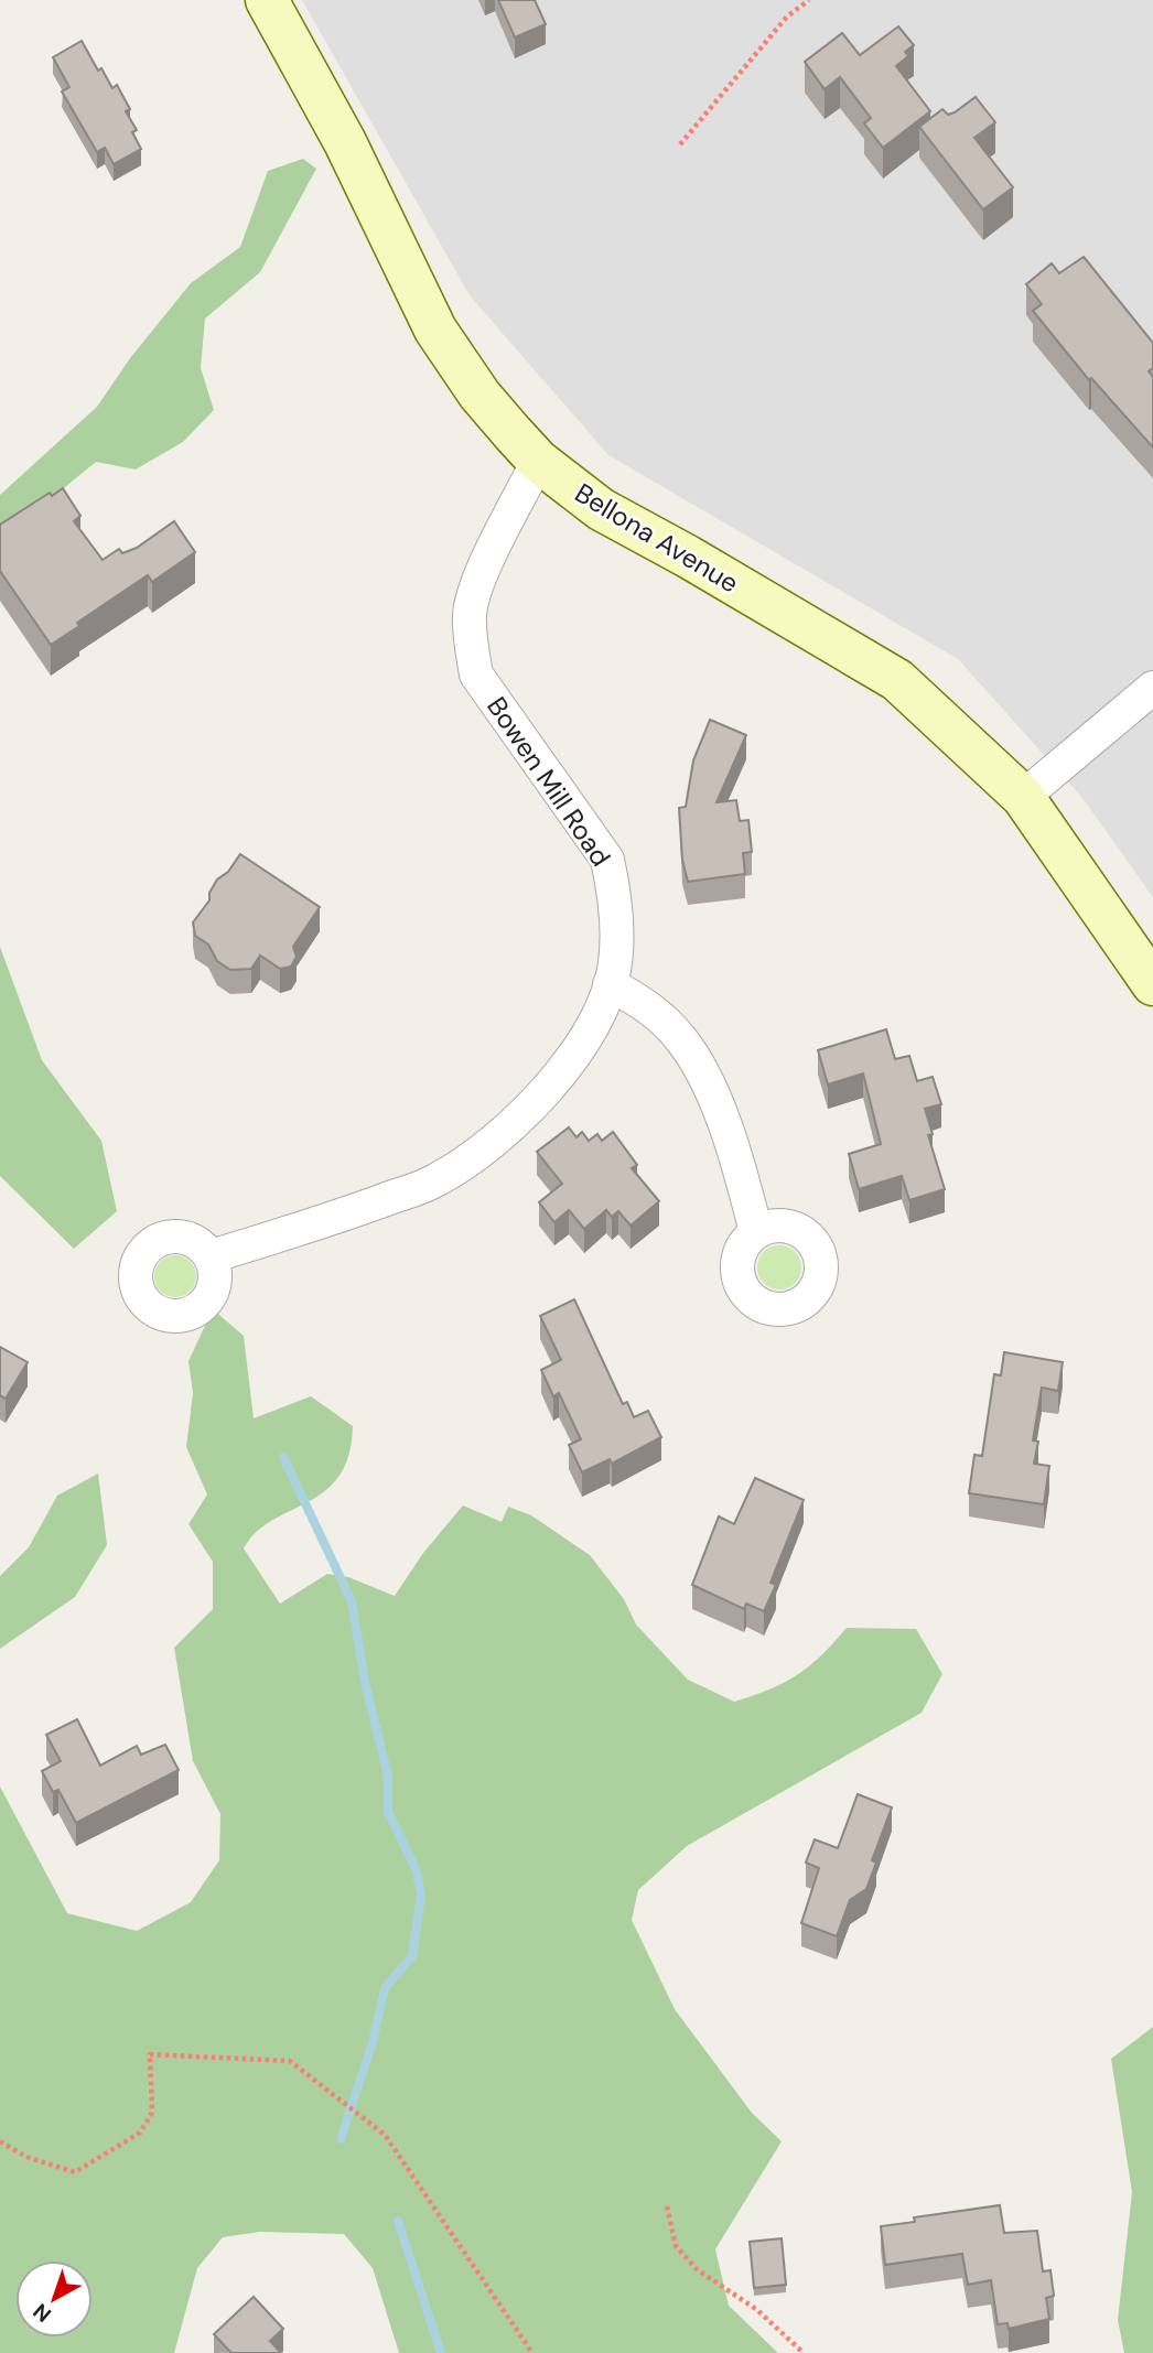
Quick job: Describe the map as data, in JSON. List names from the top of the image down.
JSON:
{
  "streets": {
    "main road": ["Bellona Avenue"],
    "street": ["Bowen Mill Road"]
  },
  "crossings": [
    ["Bellona Avenue", "Bowen Mill Road"]
  ],
  "north": "bottom left"
}
